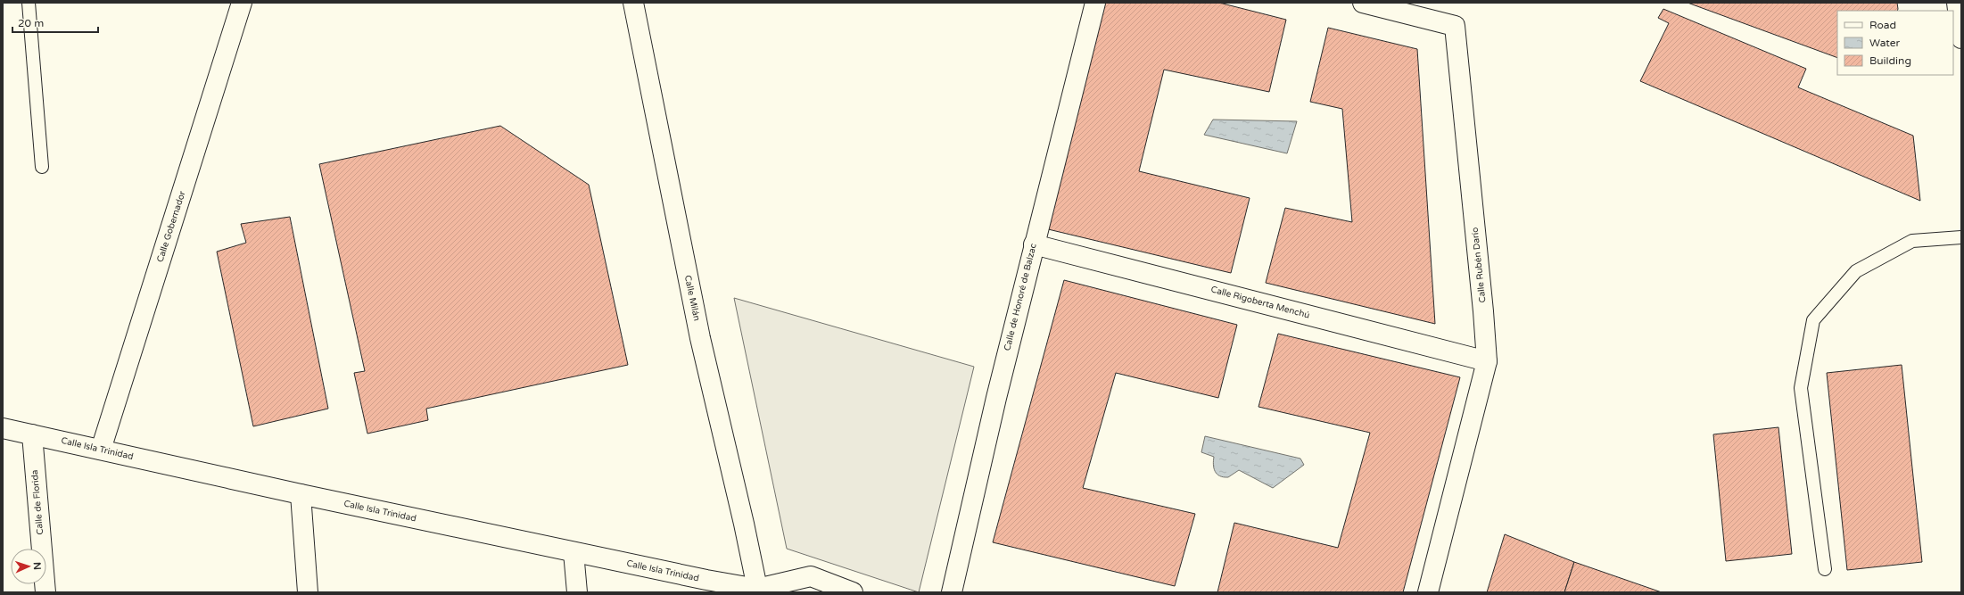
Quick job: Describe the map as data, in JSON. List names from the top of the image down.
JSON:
{
  "streets": {
    "street": [
      "Calle Gobernador",
      "Calle Rubén Darío",
      "Calle de Honoré de Balzac",
      "Calle Milán",
      "Calle Rigoberta Menchú",
      "Calle Isla Trinidad",
      "Calle de Florida"
    ]
  },
  "crossings": [
    ["Calle Gobernador", "Calle Isla Trinidad"],
    ["Calle Rubén Darío", "Calle Rigoberta Menchú"],
    ["Calle de Honoré de Balzac", "Calle Rigoberta Menchú"],
    ["Calle Milán", "Calle Isla Trinidad"],
    ["Calle Isla Trinidad", "Calle de Florida"]
  ],
  "legend": ["Road", "Water", "Building"],
  "scale_bar": "20 m",
  "north": "right"
}
